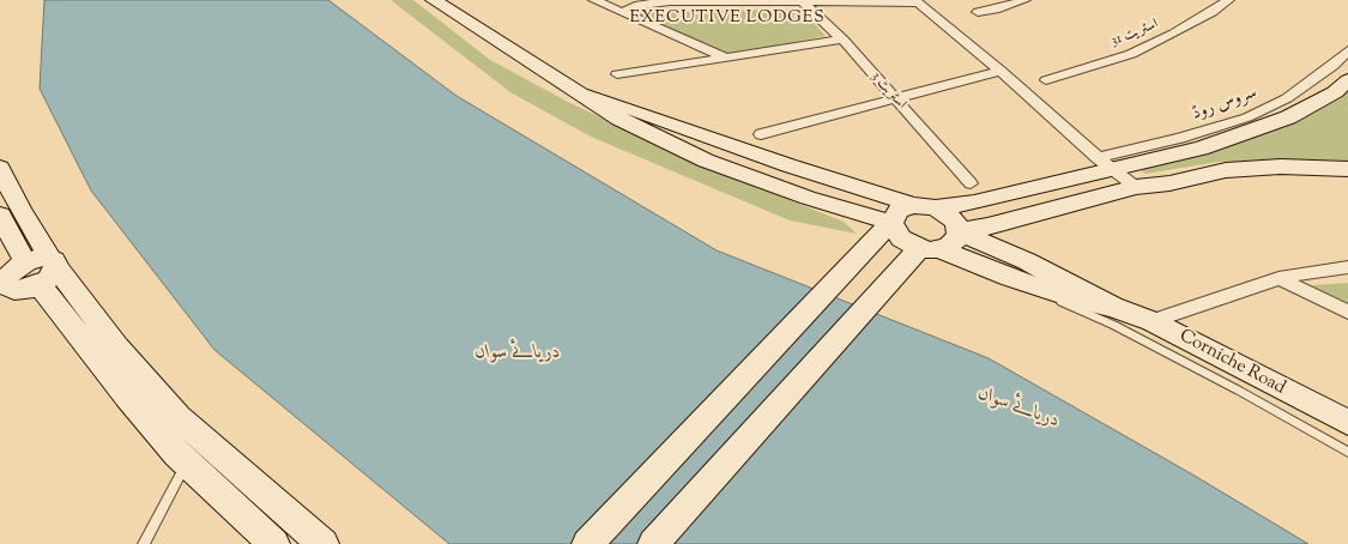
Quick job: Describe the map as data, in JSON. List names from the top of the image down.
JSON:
{
  "streets": {
    "main road": ["Corniche Road"],
    "street": ["اسٹریٹ 31", "اسٹریٹ 3", "سروس روڈ"]
  },
  "districts": ["EXECUTIVE LODGES"],
  "water": ["دریائے سواں"]
}
